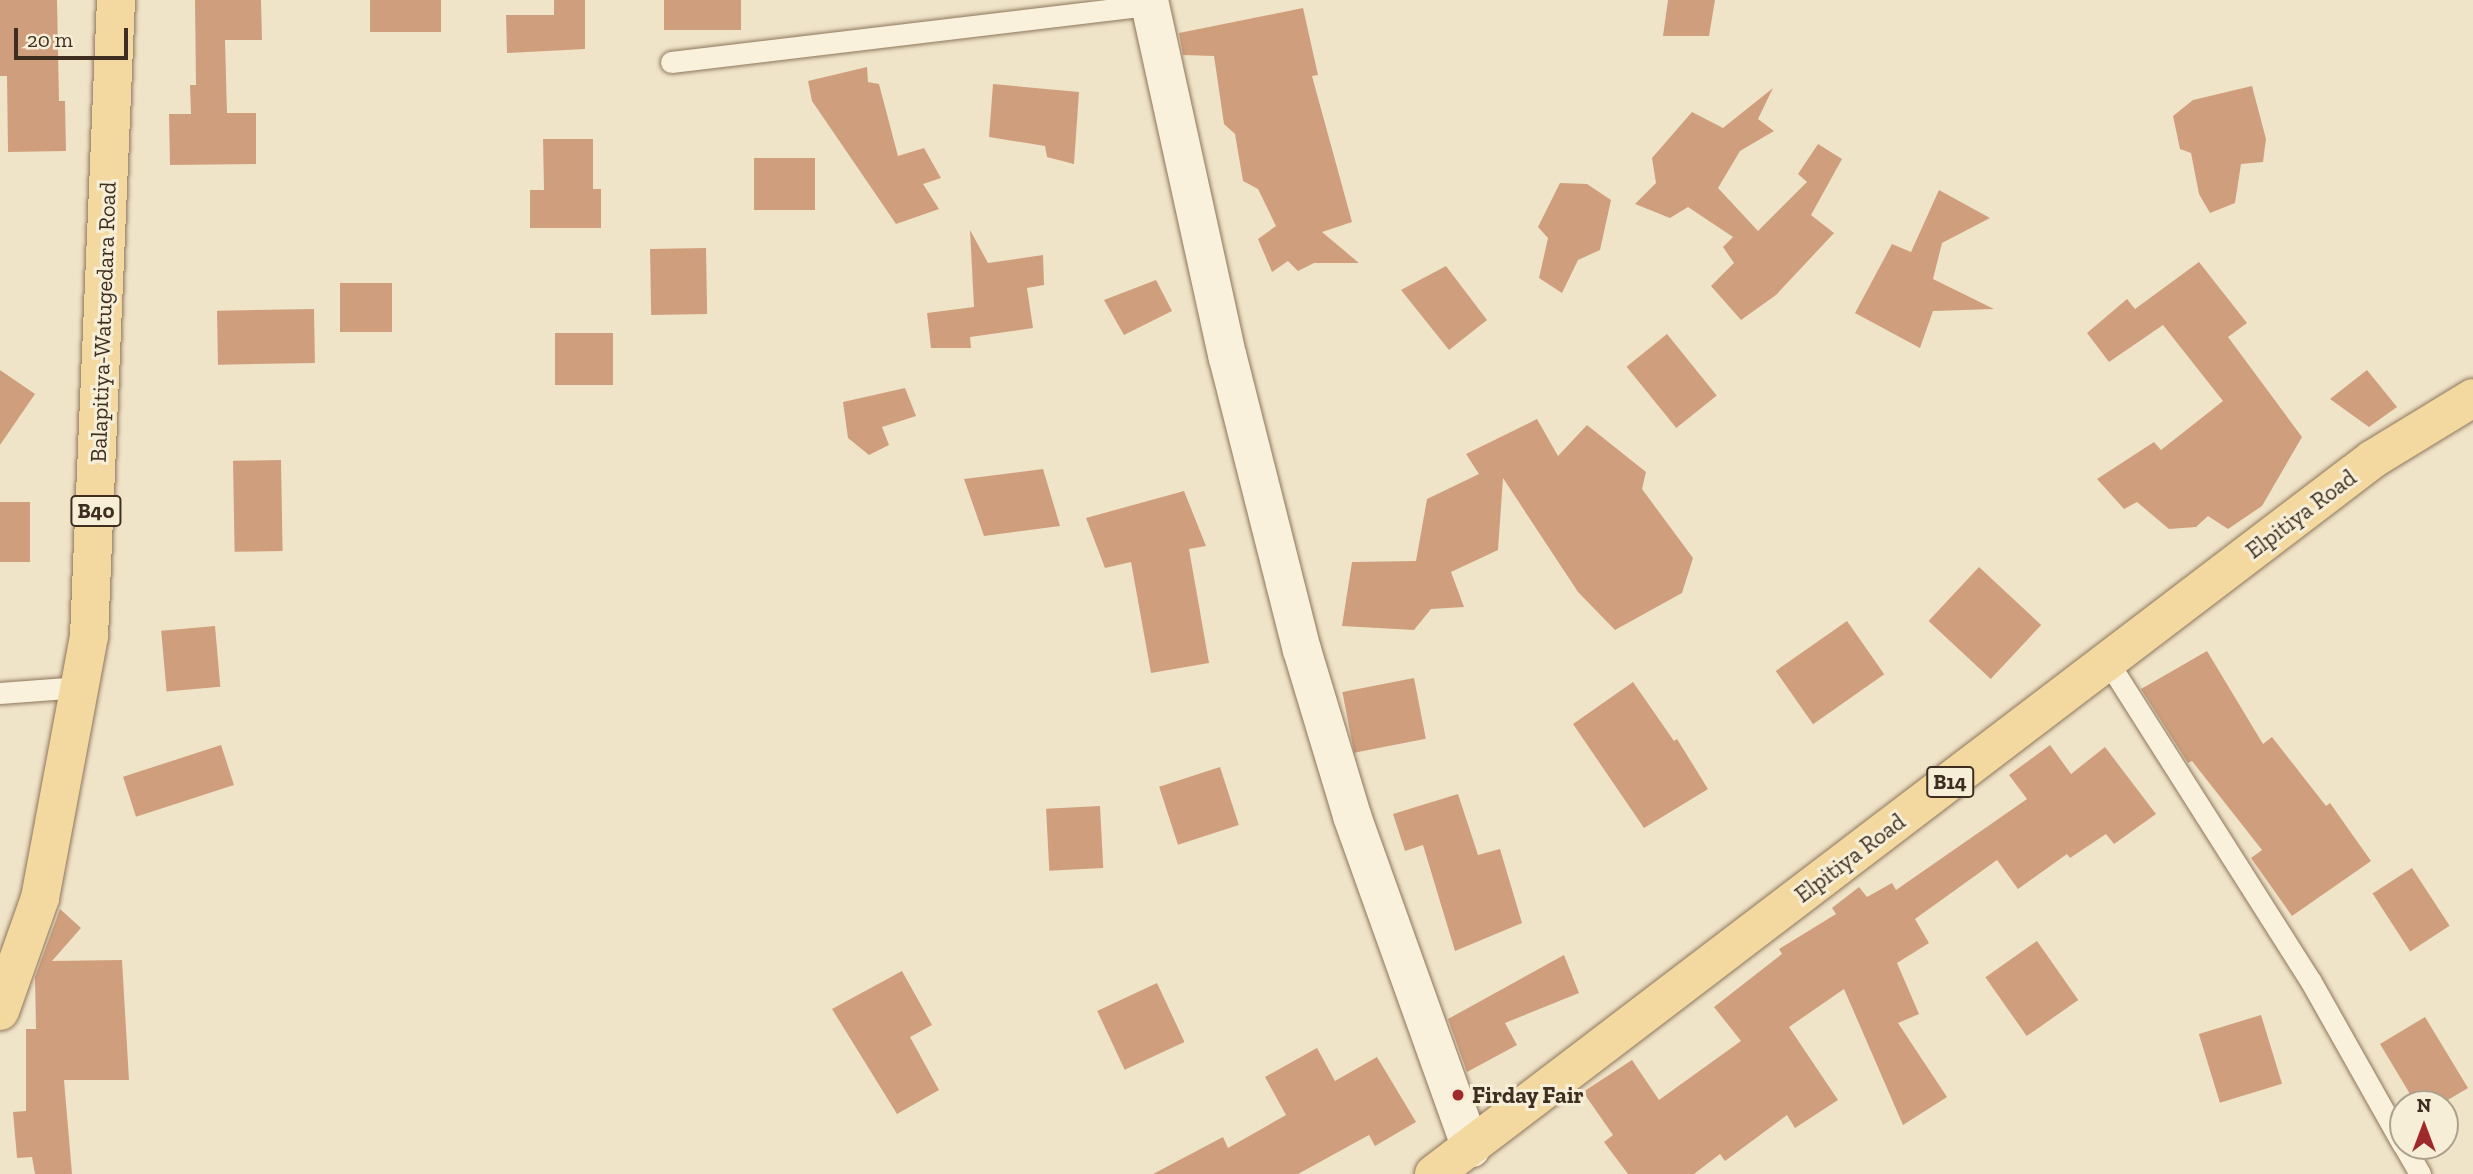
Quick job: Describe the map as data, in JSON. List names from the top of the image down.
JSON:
{
  "streets": {
    "main road": [
      "Balapitiya-Watugedara Road",
      "B40",
      "Elpitiya Road",
      "B14"
    ]
  },
  "places": ["Firday Fair"],
  "scale_bar": "20 m",
  "north": "top"
}
